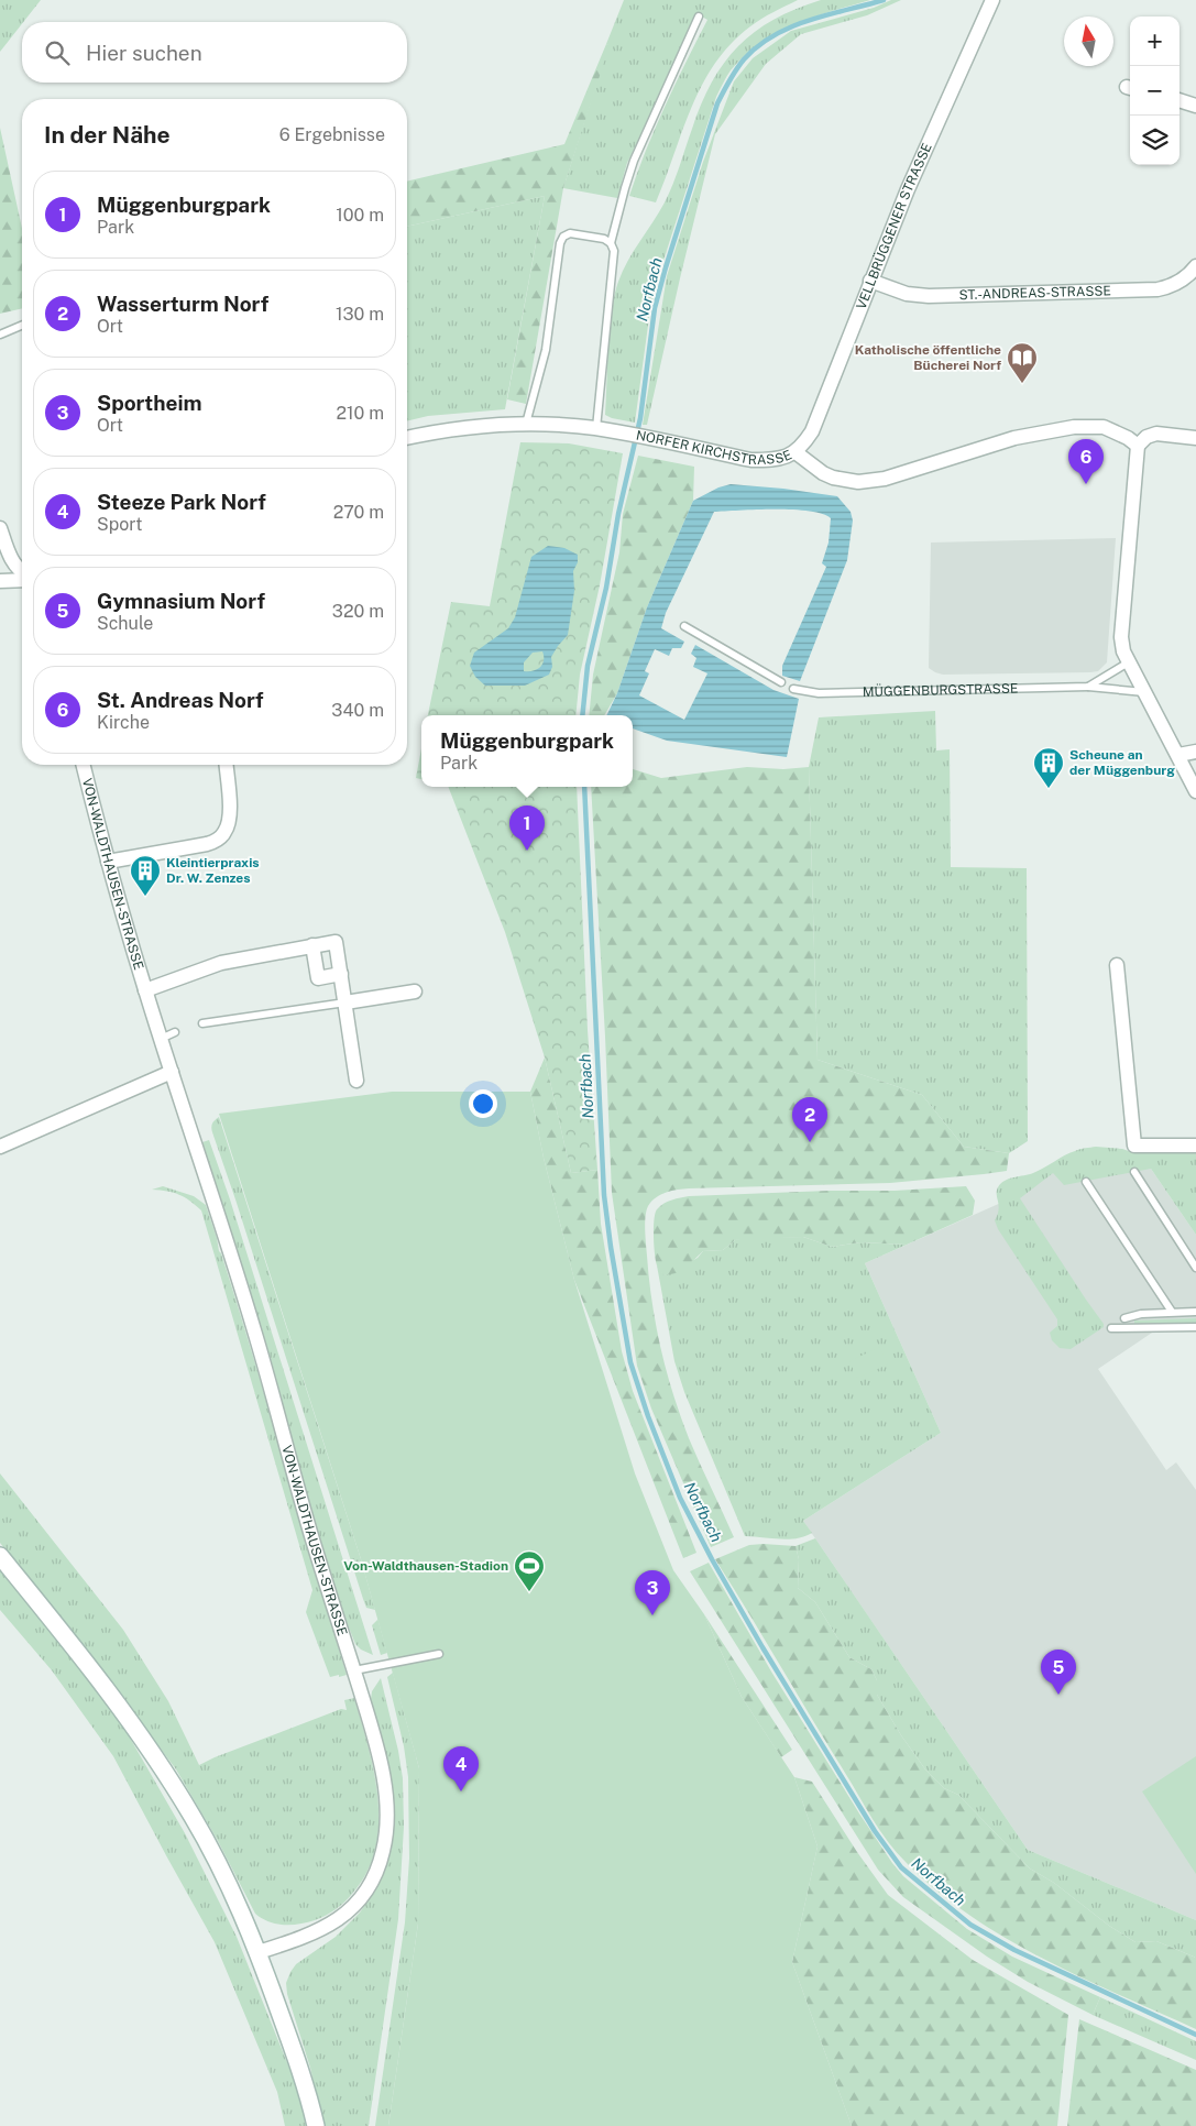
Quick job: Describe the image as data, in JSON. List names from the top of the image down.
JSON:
{
  "streets": {
    "street": [
      "VELLBRÜGGENER STRASSE",
      "ST.-ANDREAS-STRASSE",
      "NORFER KIRCHSTRASSE",
      "VON-WALDTHAUSEN-STRASSE"
    ],
    "lane": ["MÜGGENBURGSTRASSE"]
  },
  "crossings": [
    ["VELLBRÜGGENER STRASSE", "ST.-ANDREAS-STRASSE"],
    ["VELLBRÜGGENER STRASSE", "NORFER KIRCHSTRASSE"]
  ],
  "water": ["Norfbach"],
  "places": {
    "library": ["Katholische öffentliche Bücherei Norf"],
    "building": ["Scheune an der Müggenburg", "Kleintierpraxis Dr. W. Zenzes"],
    "sports": ["Von-Waldthausen-Stadion"]
  },
  "north": "top",
  "page": {
    "map_buttons": ["+", "−"],
    "search": "Hier suchen",
    "heading": ["In der Nähe", "6 Ergebnisse"],
    "list": [
      {
        "mark": "1",
        "name": "Müggenburgpark",
        "note": "Park",
        "value": "100 m"
      },
      {
        "mark": "2",
        "name": "Wasserturm Norf",
        "note": "Ort",
        "value": "130 m"
      },
      {
        "mark": "3",
        "name": "Sportheim",
        "note": "Ort",
        "value": "210 m"
      },
      {
        "mark": "4",
        "name": "Steeze Park Norf",
        "note": "Sport",
        "value": "270 m"
      },
      {
        "mark": "5",
        "name": "Gymnasium Norf",
        "note": "Schule",
        "value": "320 m"
      },
      {
        "mark": "6",
        "name": "St. Andreas Norf",
        "note": "Kirche",
        "value": "340 m"
      }
    ],
    "pins": [
      "6",
      "1",
      "2",
      "3",
      "5",
      "4"
    ],
    "popup": ["Müggenburgpark", "Park"]
  }
}
